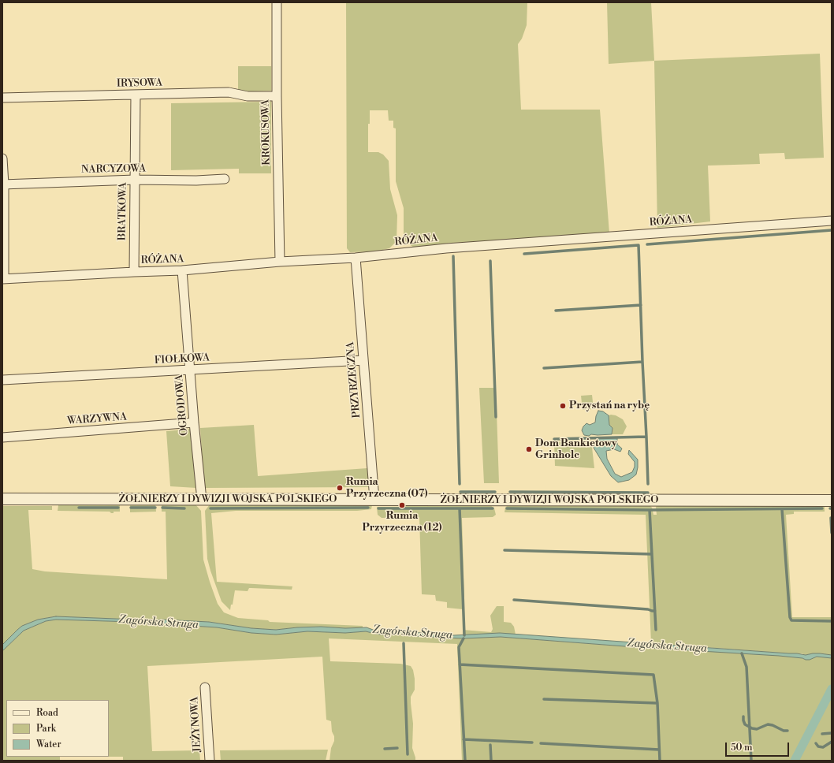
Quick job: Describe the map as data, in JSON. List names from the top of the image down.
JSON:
{
  "streets": {
    "street": [
      "IRYSOWA",
      "KROKUSOWA",
      "NARCYZOWA",
      "BRATKOWA",
      "RÓŻANA",
      "FIOŁKOWA",
      "PRZYRZECZNA",
      "OGRODOWA",
      "WARZYWNA",
      "ŻOŁNIERZY I DYWIZJI WOJSKA POLSKIEGO",
      "JEŻYNOWA"
    ]
  },
  "crossings": [
    ["IRYSOWA", "KROKUSOWA"],
    ["IRYSOWA", "BRATKOWA"],
    ["KROKUSOWA", "RÓŻANA"],
    ["NARCYZOWA", "BRATKOWA"],
    ["BRATKOWA", "RÓŻANA"],
    ["RÓŻANA", "PRZYRZECZNA"],
    ["RÓŻANA", "OGRODOWA"],
    ["FIOŁKOWA", "PRZYRZECZNA"],
    ["FIOŁKOWA", "OGRODOWA"],
    ["PRZYRZECZNA", "ŻOŁNIERZY I DYWIZJI WOJSKA POLSKIEGO"],
    ["OGRODOWA", "WARZYWNA"],
    ["OGRODOWA", "ŻOŁNIERZY I DYWIZJI WOJSKA POLSKIEGO"]
  ],
  "water": ["Zagórska Struga"],
  "places": [
    "Przystań na rybę",
    "Dom Bankietowy Grinholc",
    "Rumia Przyrzeczna (07)",
    "Rumia Przyrzeczna (12)"
  ],
  "legend": ["Road", "Park", "Water"],
  "scale_bar": "50 m"
}
